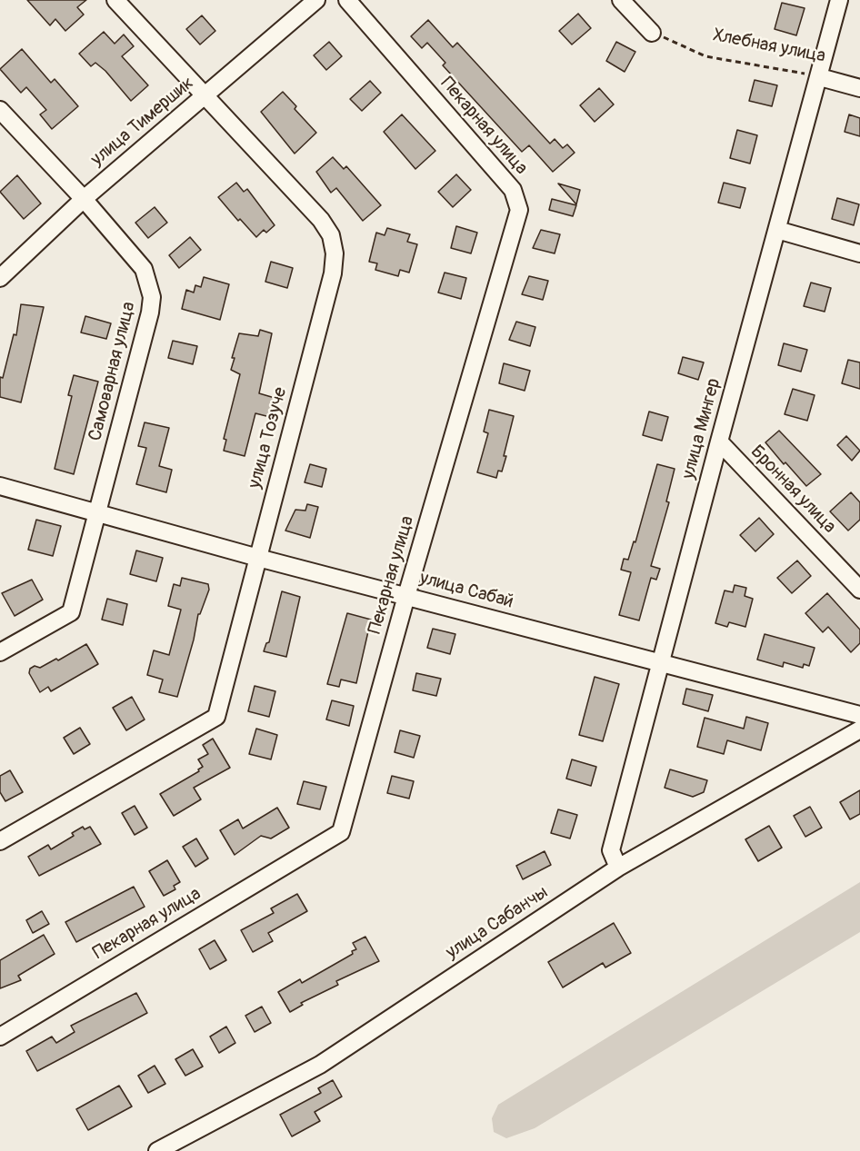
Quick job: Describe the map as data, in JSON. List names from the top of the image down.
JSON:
{
  "streets": {
    "street": [
      "Хлебная улица",
      "улица Тимершик",
      "Пекарная улица",
      "Самоварная улица",
      "улица Мингер",
      "улица Тозуче",
      "Бронная улица",
      "улица Сабай",
      "улица Сабанчы"
    ]
  },
  "crossings": [
    ["Хлебная улица", "улица Мингер"],
    ["улица Тимершик", "Самоварная улица"],
    ["улица Тимершик", "улица Тозуче"],
    ["Пекарная улица", "улица Сабай"],
    ["Самоварная улица", "улица Сабай"],
    ["улица Мингер", "Бронная улица"],
    ["улица Мингер", "улица Сабай"],
    ["улица Мингер", "улица Сабанчы"],
    ["улица Тозуче", "улица Сабай"]
  ]
}
